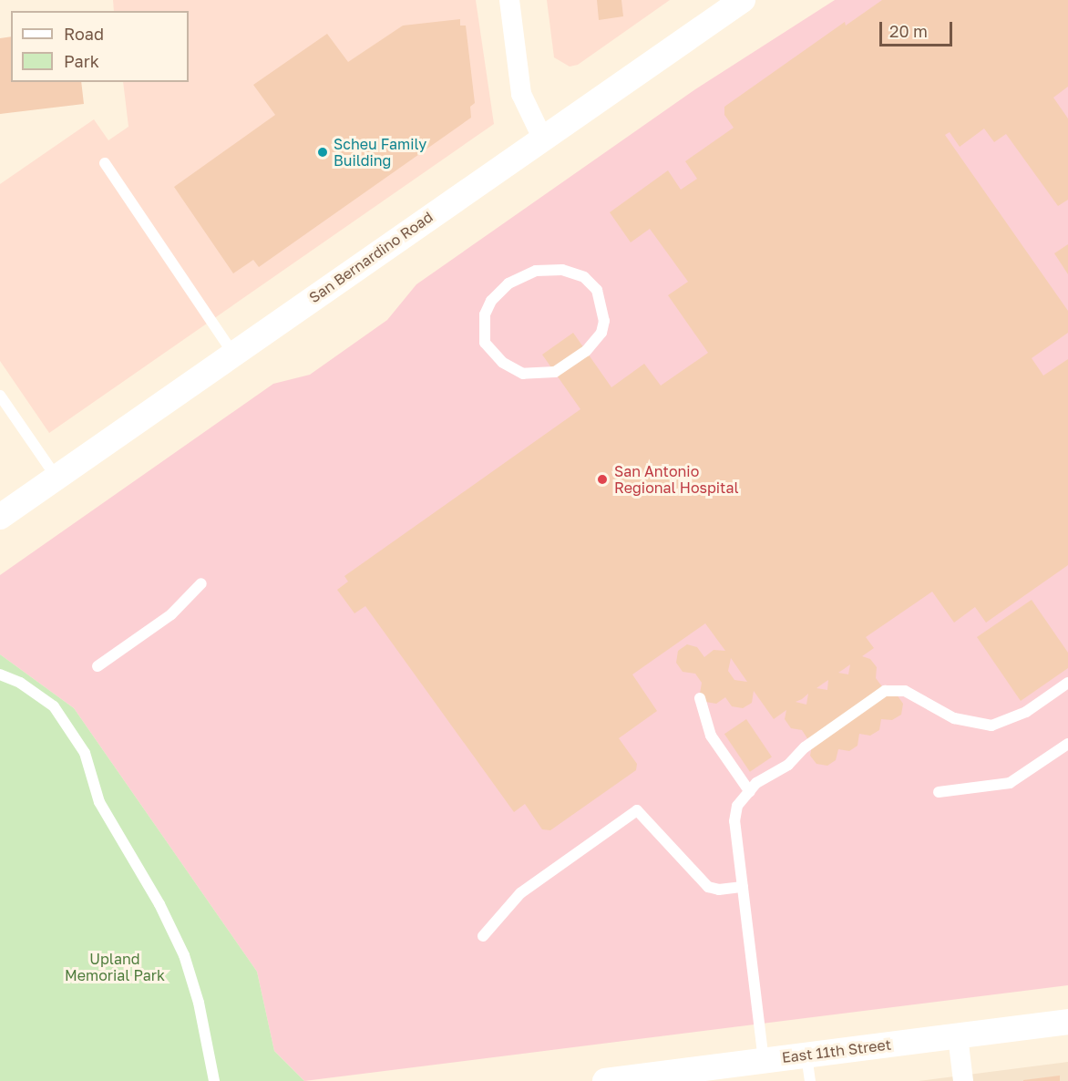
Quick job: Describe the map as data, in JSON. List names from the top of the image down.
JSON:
{
  "streets": {
    "street": ["San Bernardino Road", "East 11th Street"]
  },
  "parks": ["Upland Memorial Park"],
  "places": ["Scheu Family Building", "San Antonio Regional Hospital"],
  "legend": ["Road", "Park"],
  "scale_bar": "20 m"
}
